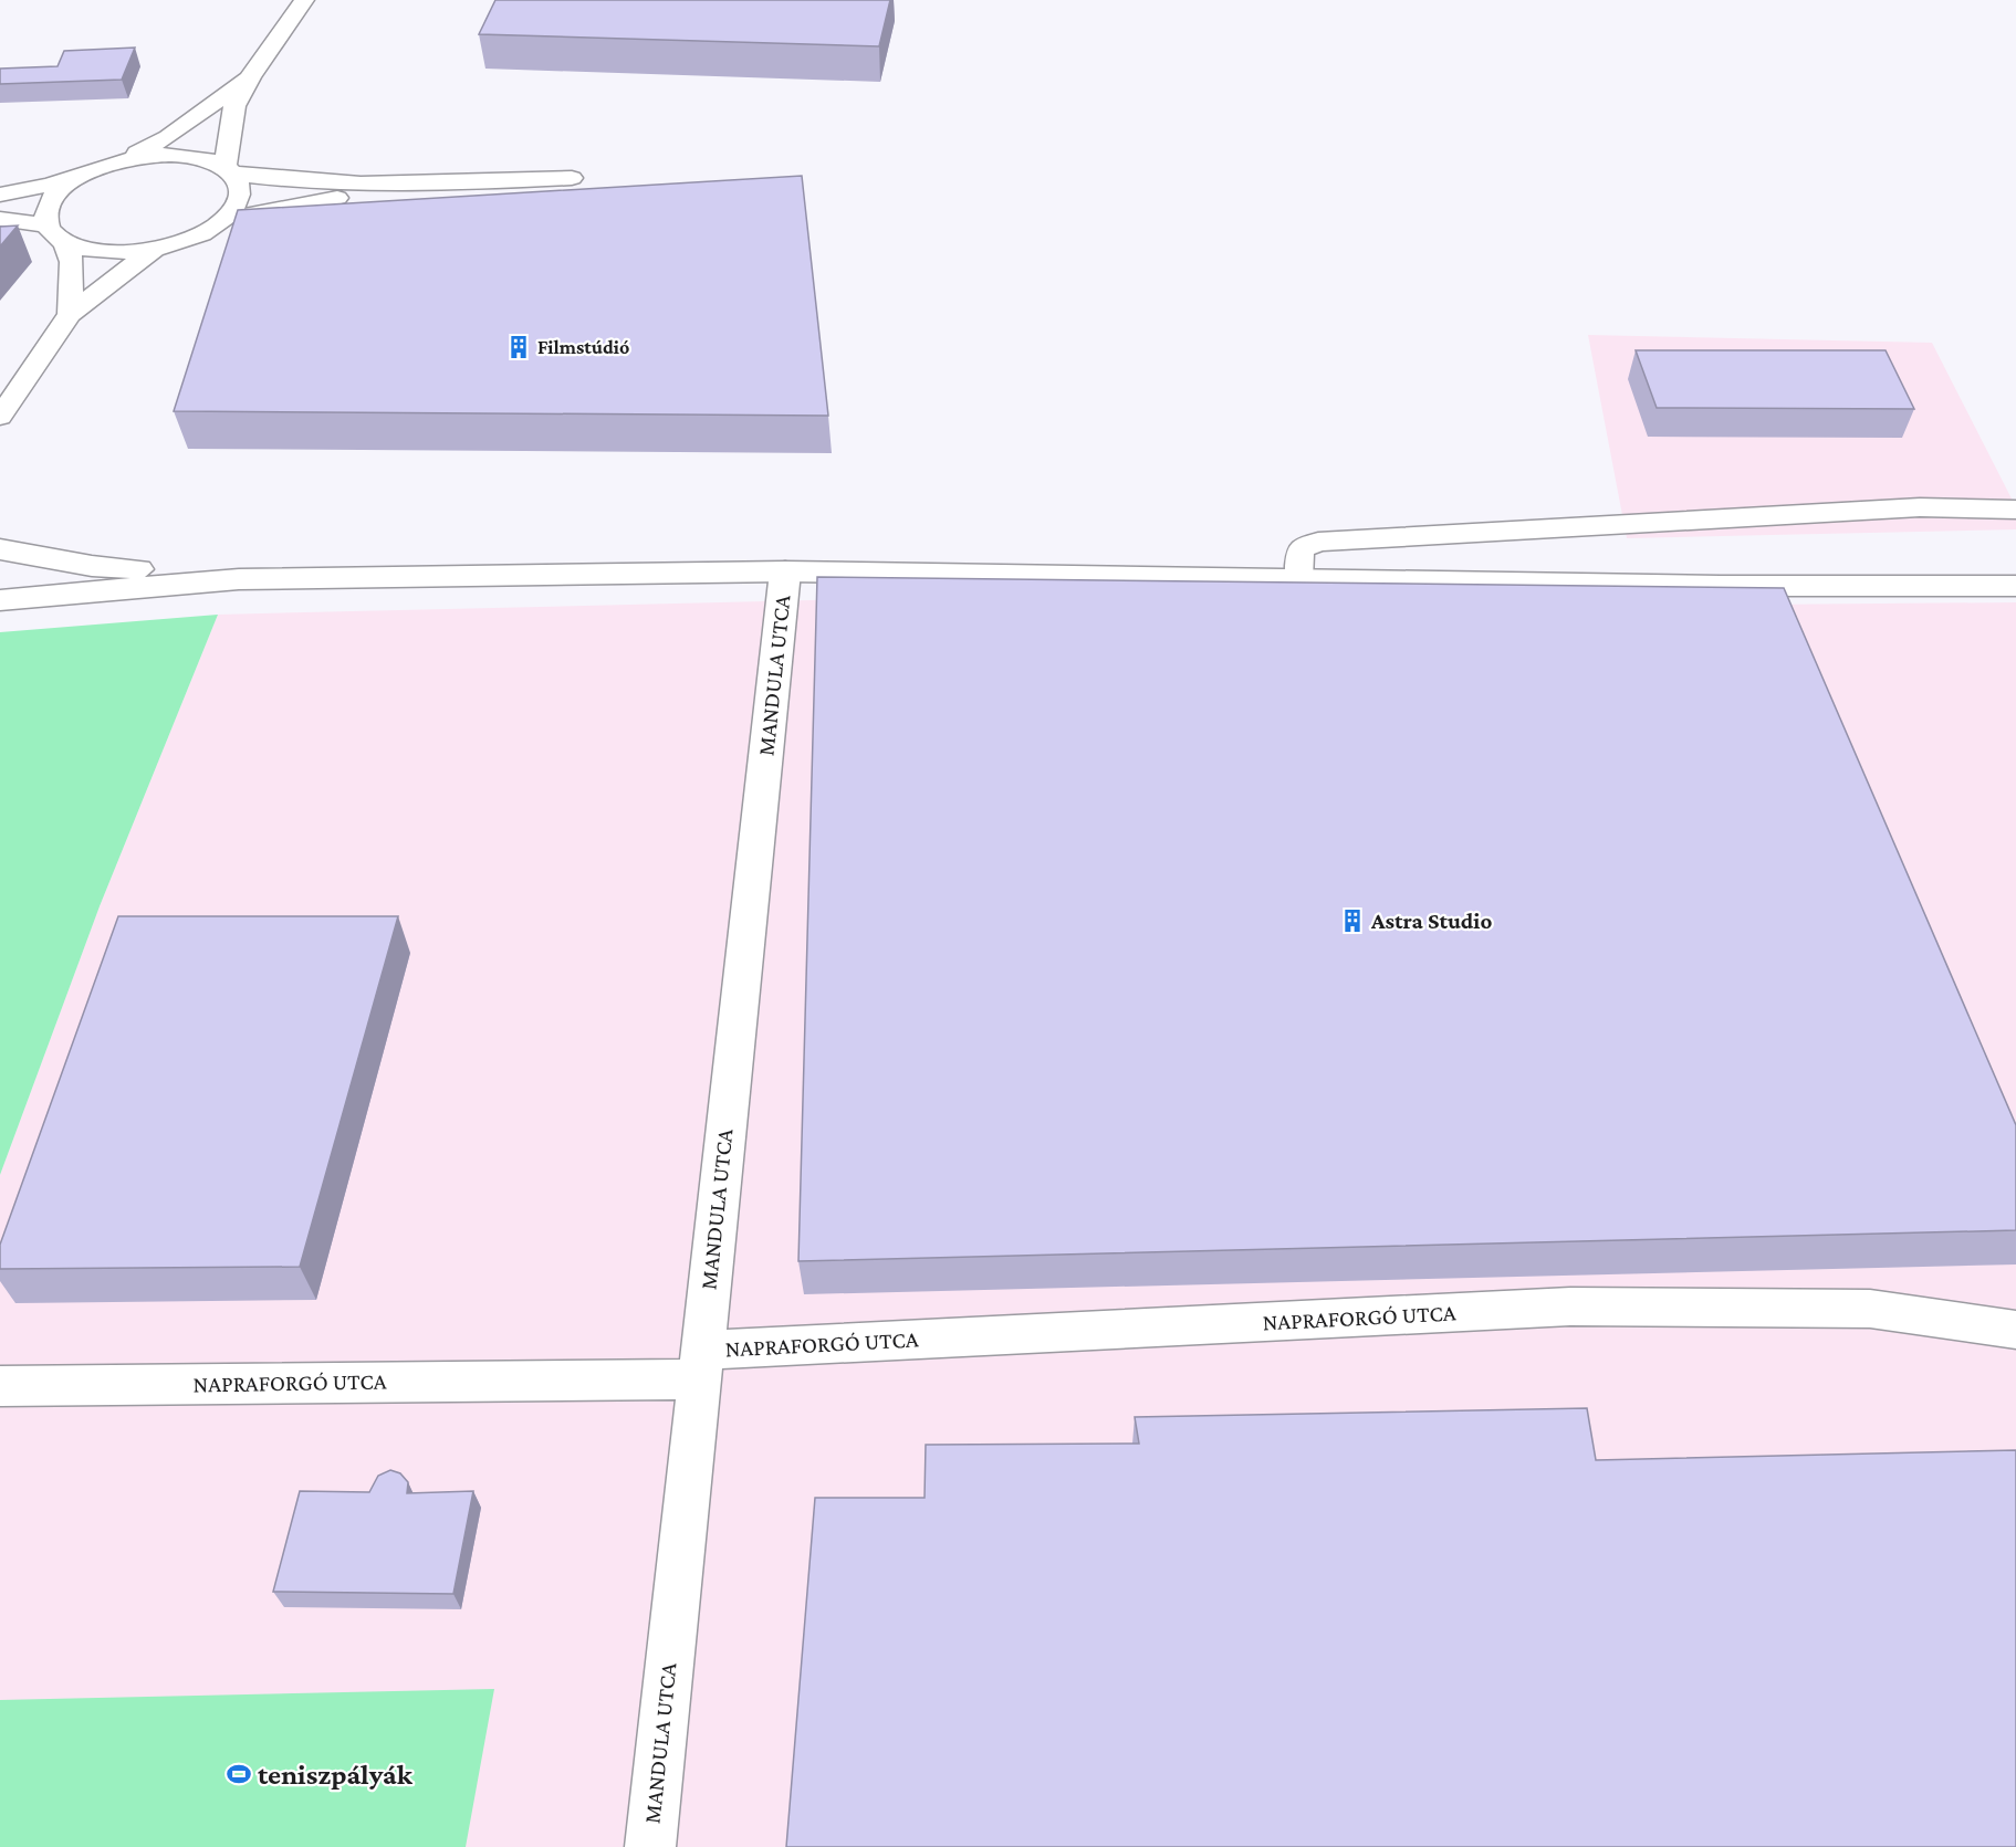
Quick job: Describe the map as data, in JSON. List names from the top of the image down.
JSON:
{
  "streets": {
    "street": ["MANDULA UTCA", "NAPRAFORGÓ UTCA"]
  },
  "crossings": [
    ["MANDULA UTCA", "NAPRAFORGÓ UTCA"]
  ],
  "places": {
    "building": ["Filmstúdió", "Astra Studio"],
    "sports": ["teniszpályák"]
  }
}
